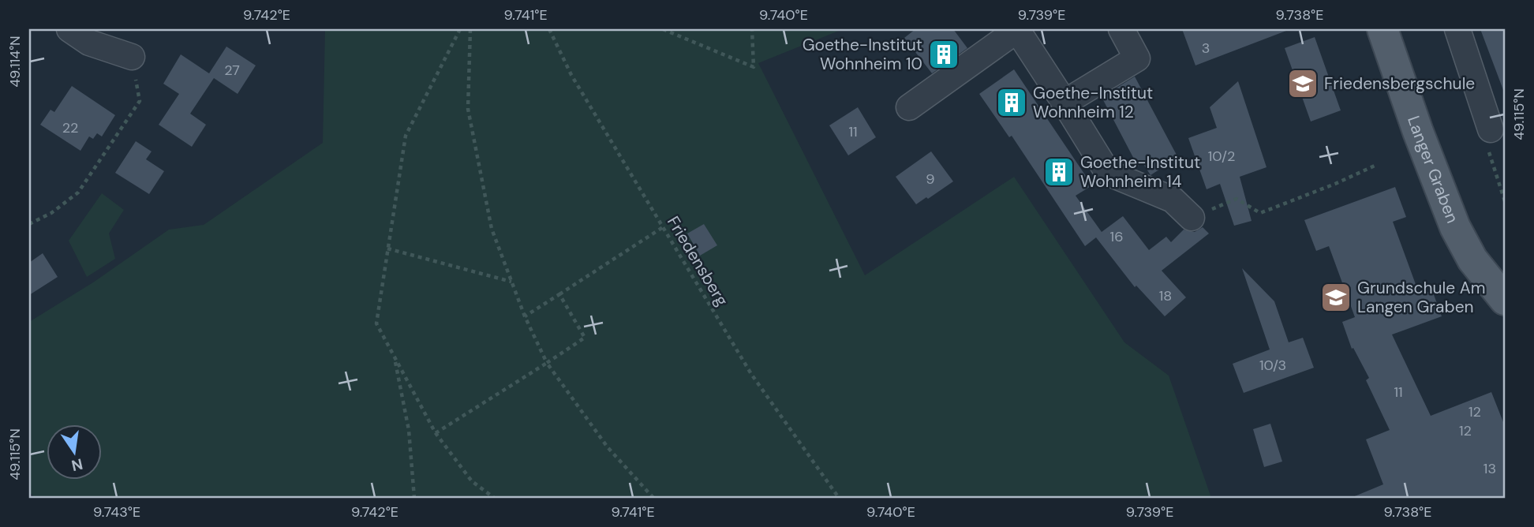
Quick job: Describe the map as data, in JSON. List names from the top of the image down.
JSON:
{
  "streets": {
    "main road": ["Langer Graben"],
    "path": ["Friedensberg"]
  },
  "places": {
    "building": ["Goethe-Institut Wohnheim 10", "Goethe-Institut Wohnheim 12", "Goethe-Institut Wohnheim 14"],
    "school or university": ["Friedensbergschule", "Grundschule Am Langen Graben"]
  },
  "house_numbers": [
    "3",
    "27",
    "22",
    "11",
    "10/2",
    "9",
    "16",
    "18",
    "10/3",
    "11",
    "12",
    "12",
    "13"
  ],
  "north": "bottom",
  "coordinates": [
    "9.742°E",
    "9.741°E",
    "9.740°E",
    "9.739°E",
    "9.738°E",
    "49.114°N",
    "49.115°N",
    "9.743°E"
  ]
}
